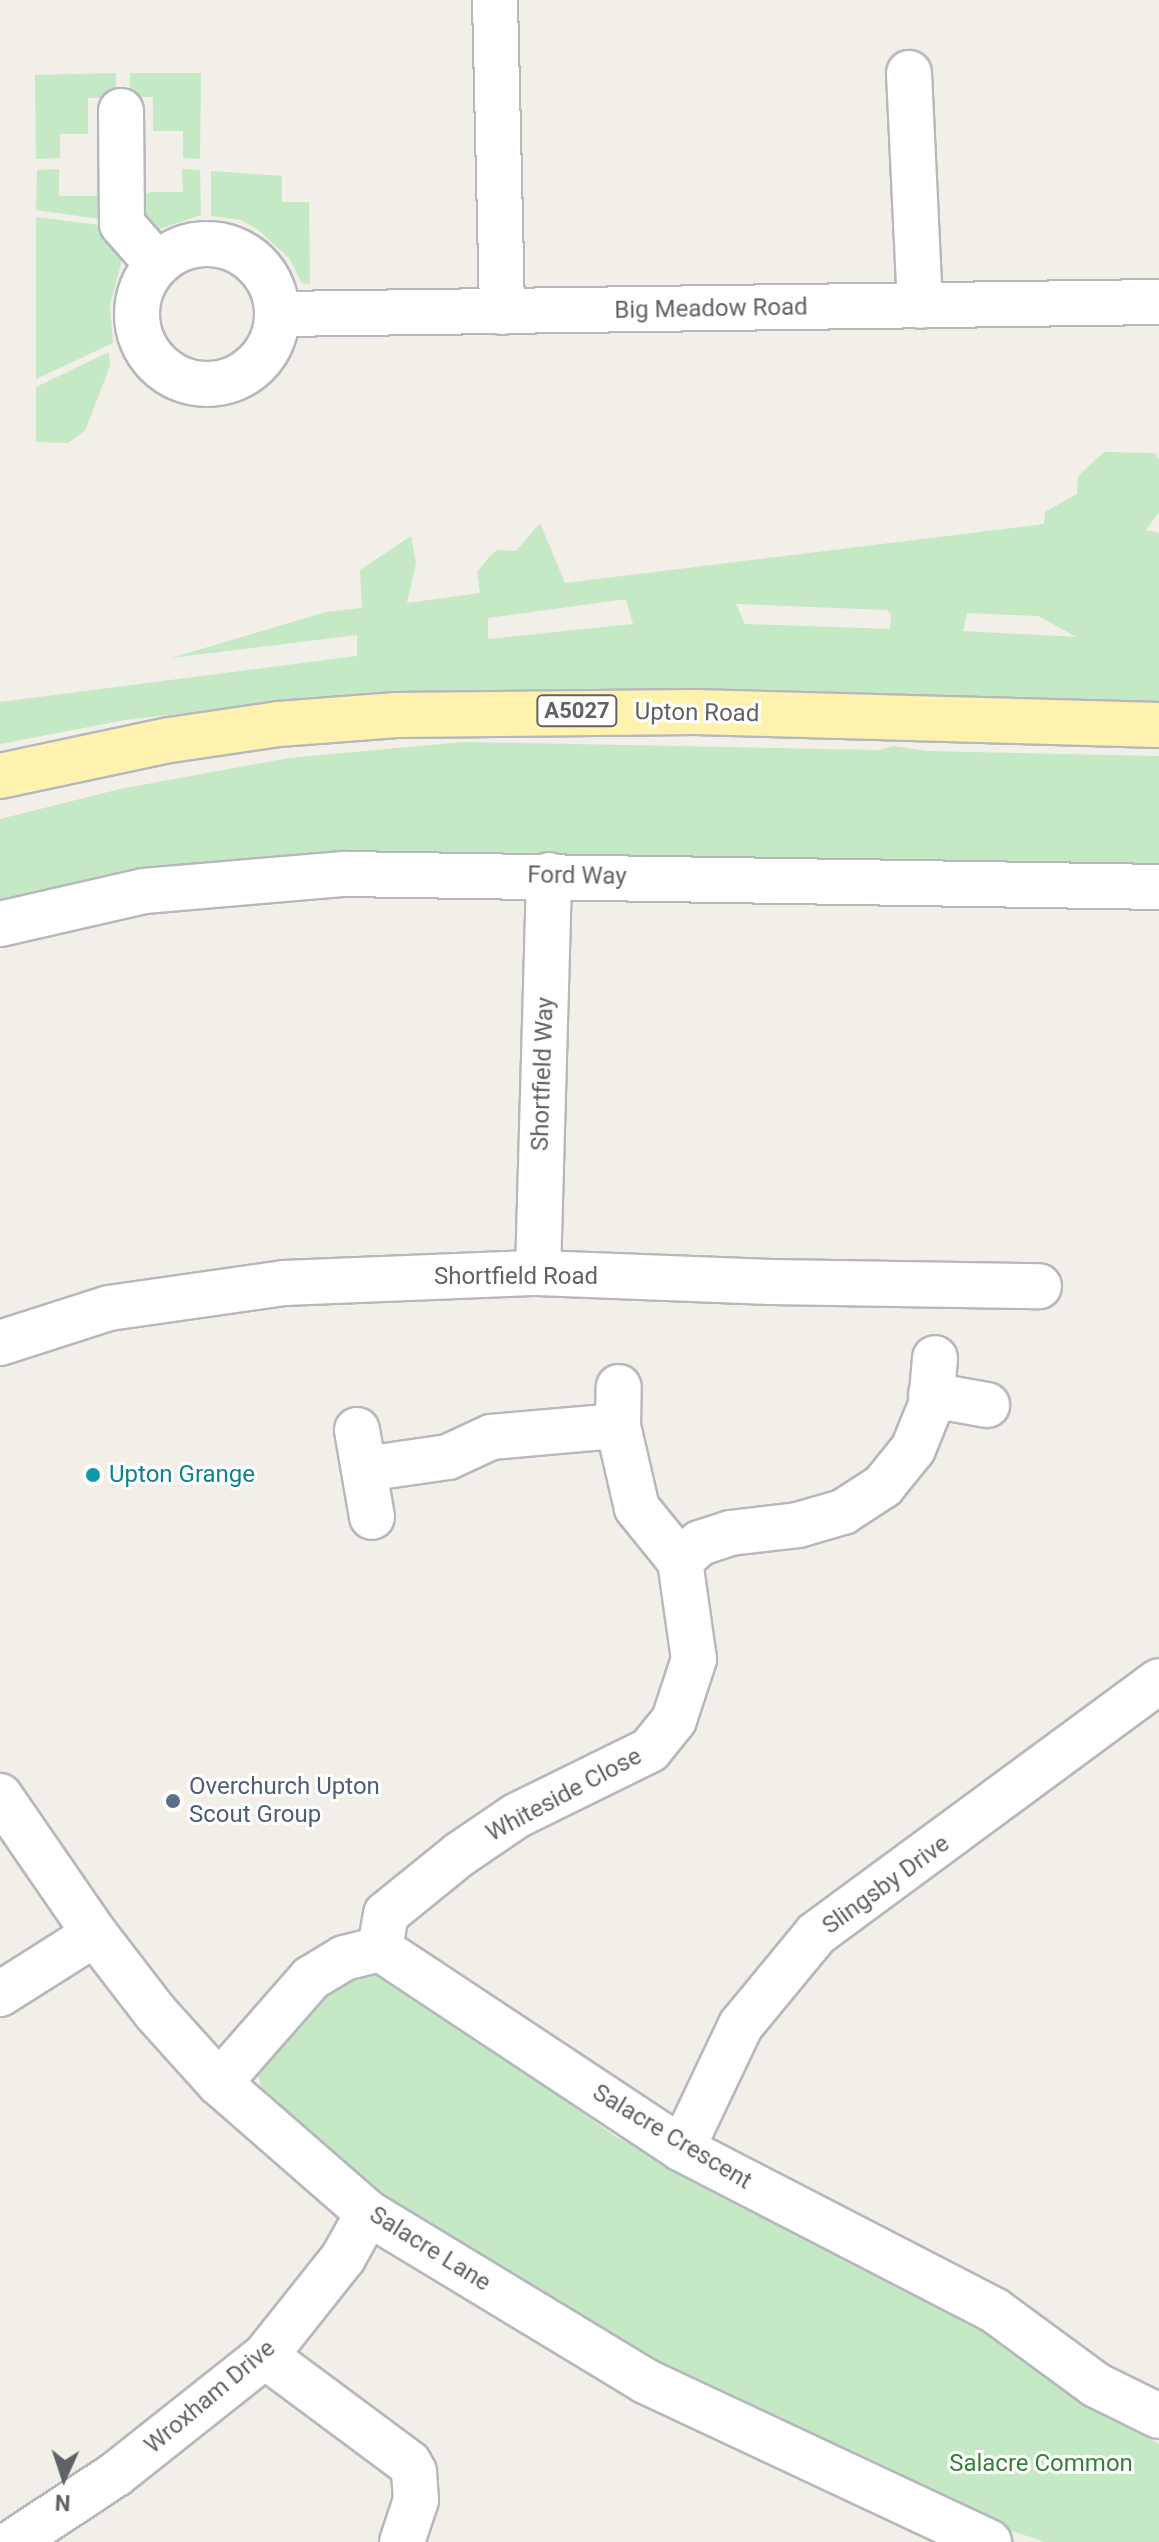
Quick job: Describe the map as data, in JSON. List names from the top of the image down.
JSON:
{
  "streets": {
    "main road": ["A5027", "Upton Road"],
    "street": [
      "Big Meadow Road",
      "Ford Way",
      "Shortfield Way",
      "Shortfield Road",
      "Whiteside Close",
      "Slingsby Drive",
      "Salacre Crescent",
      "Salacre Lane",
      "Wroxham Drive"
    ]
  },
  "crossings": [
    ["Ford Way", "Shortfield Way"],
    ["Shortfield Way", "Shortfield Road"],
    ["Whiteside Close", "Salacre Crescent"],
    ["Slingsby Drive", "Salacre Crescent"],
    ["Salacre Lane", "Wroxham Drive"]
  ],
  "parks": ["Salacre Common"],
  "places": ["Upton Grange", "Overchurch Upton Scout Group"],
  "north": "bottom"
}
